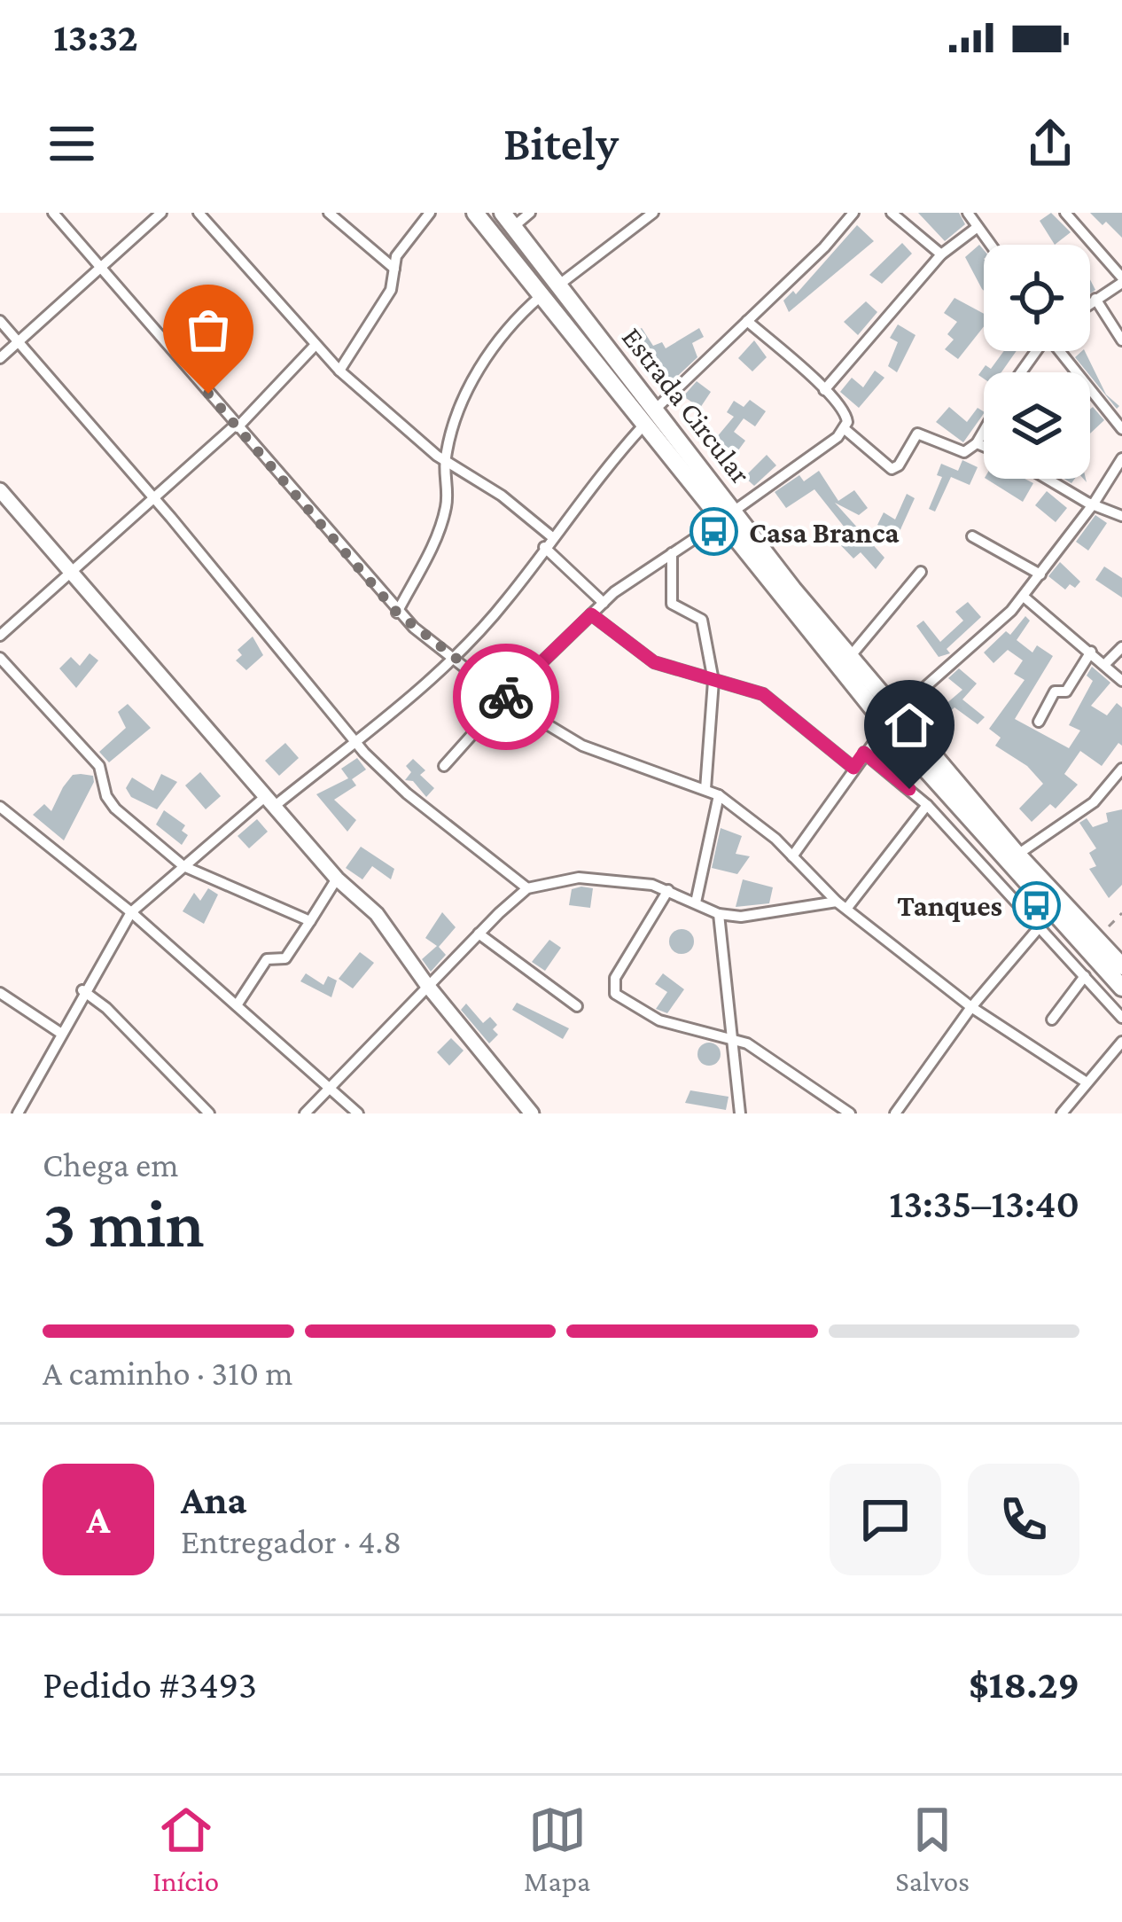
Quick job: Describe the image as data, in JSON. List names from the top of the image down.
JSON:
{
  "streets": {
    "main road": ["Estrada Circular"]
  },
  "places": {
    "bus stop": ["Casa Branca", "Tanques"]
  },
  "page": {
    "status": "13:32",
    "header": "Bitely",
    "heading": ["3 min", "Chega em", "13:35–13:40"],
    "panel": [
      "Ana",
      "Entregador · 4.8",
      "Pedido #3493",
      "$18.29"
    ],
    "bar": "A caminho · 310 m",
    "round": "A",
    "tabs": ["Início", "Mapa", "Salvos"]
  }
}
